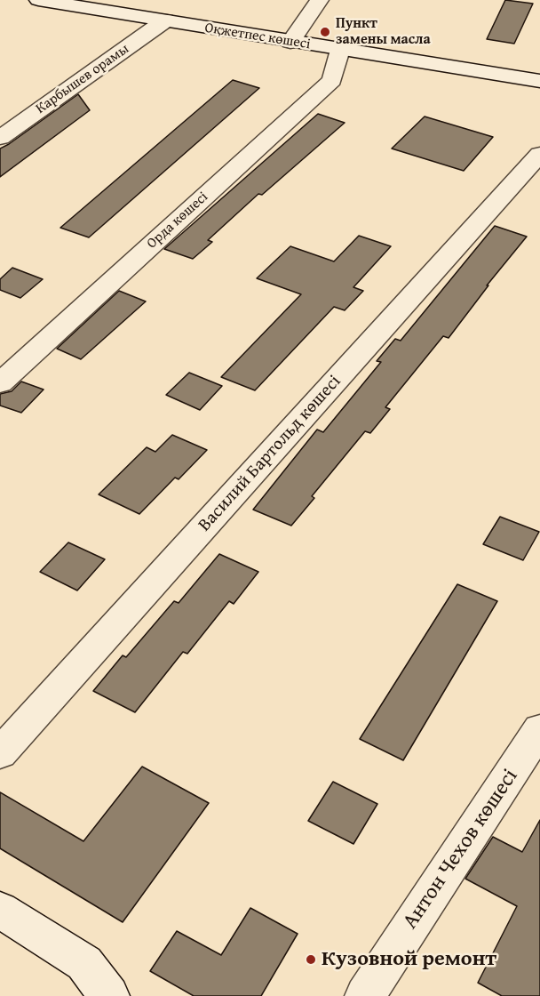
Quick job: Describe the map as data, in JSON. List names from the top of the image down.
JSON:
{
  "streets": {
    "street": [
      "Оқжетпес көшесі",
      "Карбышев орамы",
      "Орда көшесі",
      "Василий Бартольд көшесі",
      "Антон Чехов көшесі"
    ]
  },
  "crossings": [
    ["Оқжетпес көшесі", "Карбышев орамы"],
    ["Оқжетпес көшесі", "Орда көшесі"]
  ],
  "places": ["Пункт замены масла", "Кузовной ремонт"]
}
